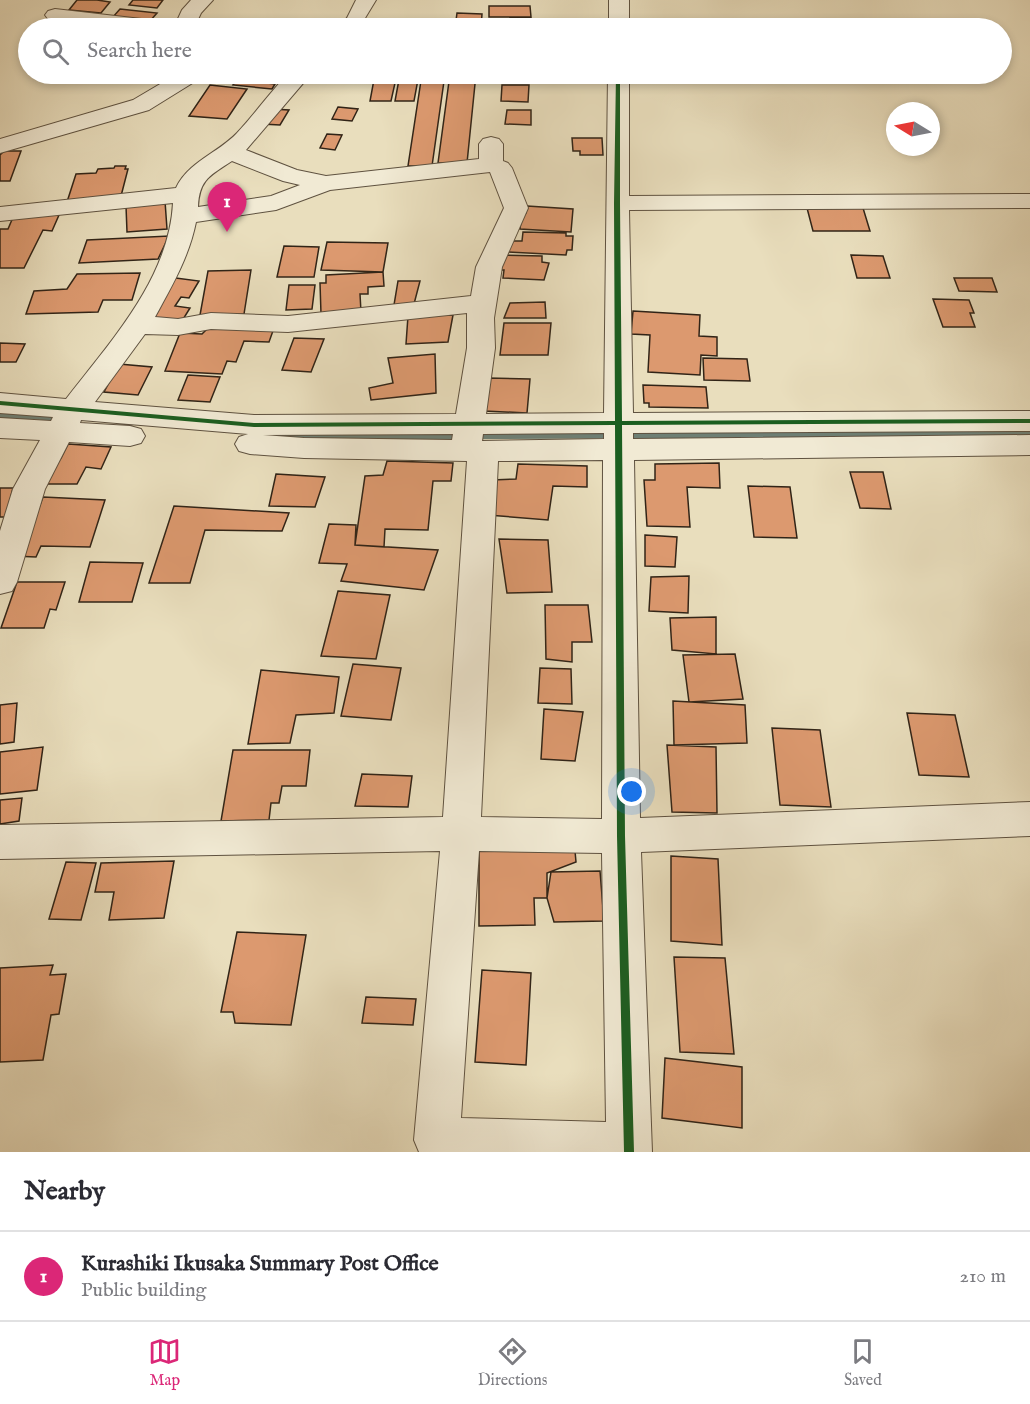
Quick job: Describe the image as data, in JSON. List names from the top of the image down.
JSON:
{
  "north": "left",
  "page": {
    "search": "Search here",
    "pins": "1",
    "heading": "Nearby",
    "list": [
      {
        "mark": "1",
        "name": "Kurashiki Ikusaka Summary Post Office",
        "note": "Public building",
        "value": "210 m"
      }
    ],
    "nav": ["Map", "Directions", "Saved"]
  }
}
